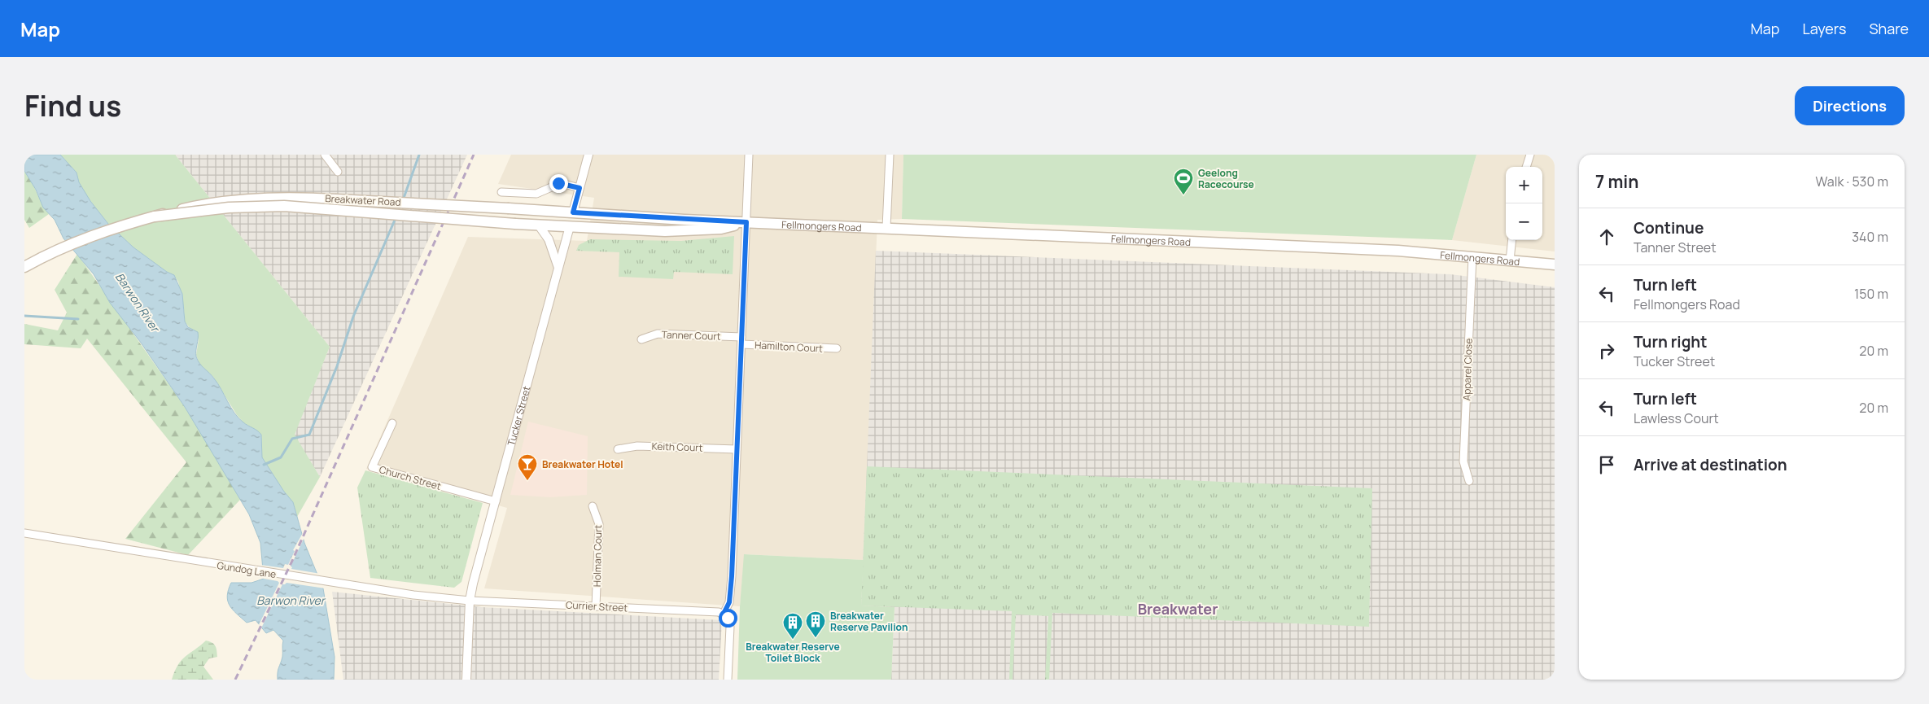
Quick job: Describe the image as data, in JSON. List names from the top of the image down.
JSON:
{
  "streets": {
    "main road": ["Breakwater Road", "Fellmongers Road", "Tucker Street"],
    "street": [
      "Tanner Court",
      "Hamilton Court",
      "Apparel Close",
      "Keith Court",
      "Church Street",
      "Holman Court",
      "Gundog Lane",
      "Currier Street"
    ]
  },
  "crossings": [
    ["Breakwater Road", "Fellmongers Road"],
    ["Breakwater Road", "Tucker Street"],
    ["Fellmongers Road", "Apparel Close"],
    ["Fellmongers Road", "Tucker Street"],
    ["Tanner Court", "Hamilton Court"],
    ["Tucker Street", "Church Street"],
    ["Tucker Street", "Gundog Lane"],
    ["Tucker Street", "Currier Street"],
    ["Holman Court", "Currier Street"],
    ["Gundog Lane", "Currier Street"]
  ],
  "districts": ["Breakwater"],
  "water": ["Barwon River"],
  "places": {
    "sports": ["Geelong Racecourse"],
    "bar": ["Breakwater Hotel"],
    "building": ["Breakwater Reserve Pavilion", "Breakwater Reserve Toilet Block"]
  },
  "page": {
    "header": "Map",
    "nav": ["Map", "Layers", "Share"],
    "title": "Find us",
    "buttons": "Directions",
    "heading": ["7 min", "Walk · 530 m"],
    "map_buttons": ["+", "−"],
    "list": [
      ["Continue", "Tanner Street", "340 m"],
      ["Turn left", "Fellmongers Road", "150 m"],
      ["Turn right", "Tucker Street", "20 m"],
      ["Turn left", "Lawless Court", "20 m"],
      "Arrive at destination"
    ]
  }
}
